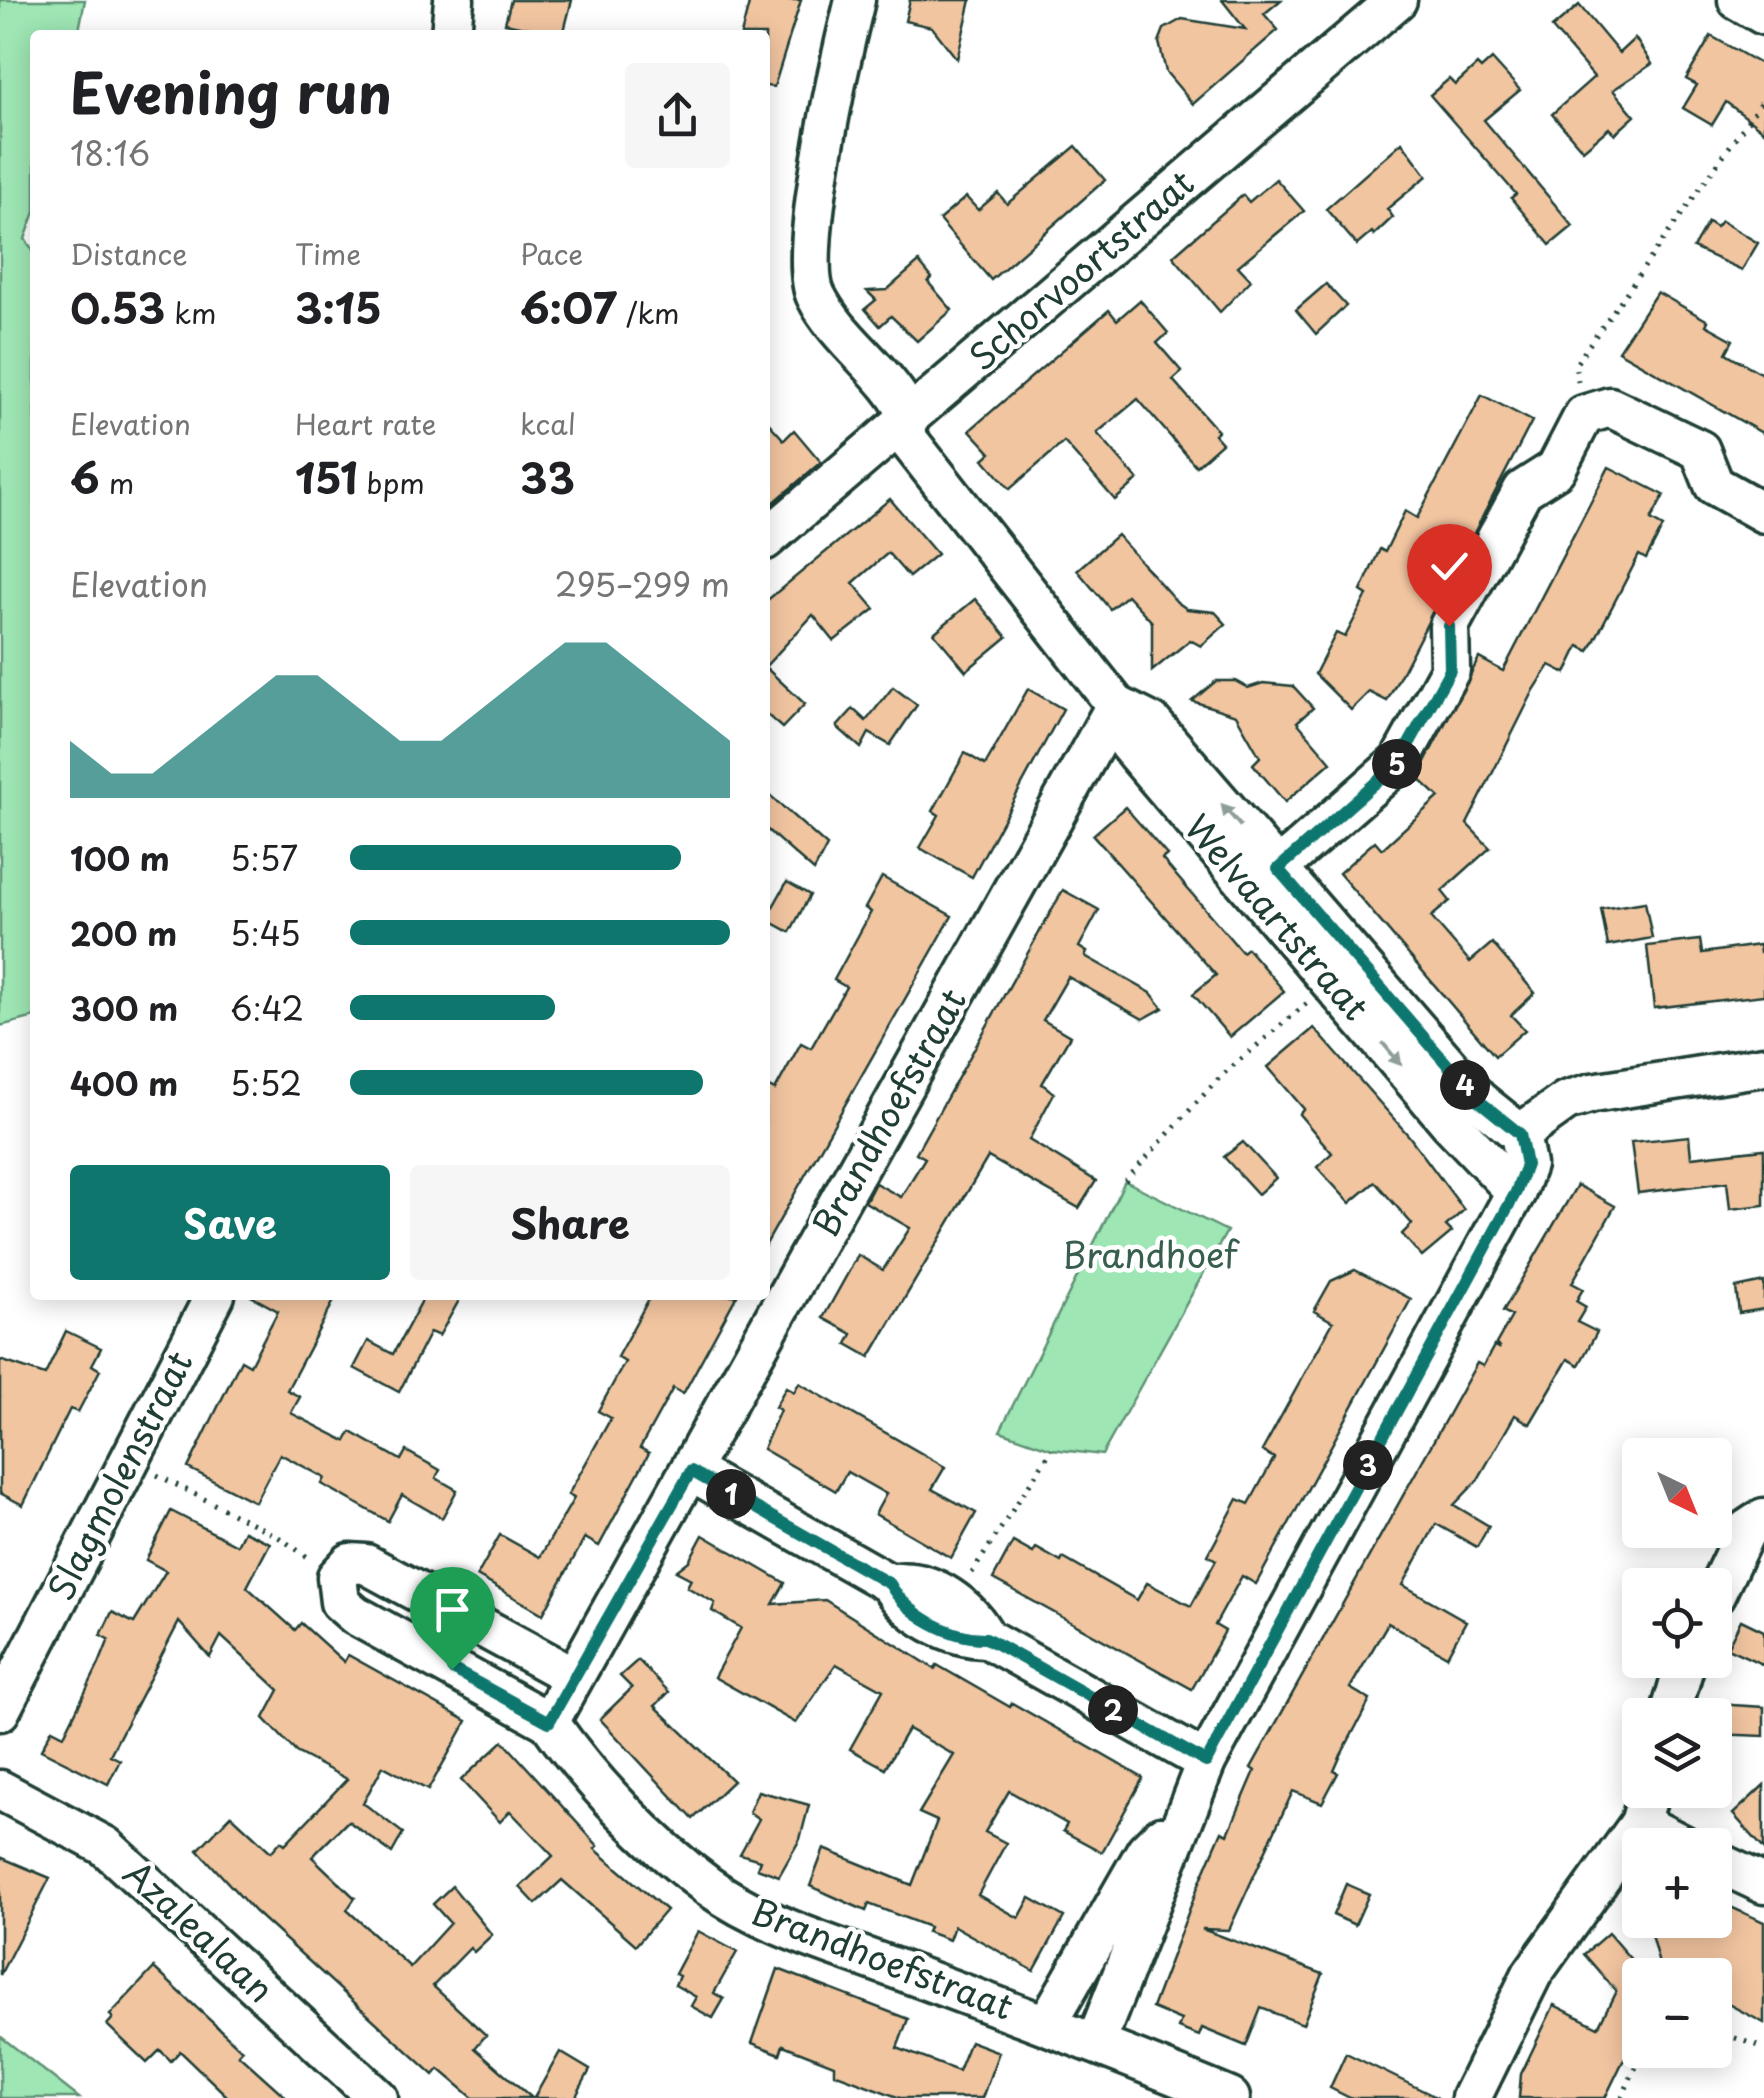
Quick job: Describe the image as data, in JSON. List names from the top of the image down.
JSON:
{
  "streets": {
    "street": [
      "Schorvoortstraat",
      "Welvaartstraat",
      "Brandhoefstraat",
      "Slagmolenstraat",
      "Azalealaan"
    ]
  },
  "crossings": [
    ["Schorvoortstraat", "Welvaartstraat"],
    ["Welvaartstraat", "Brandhoefstraat"]
  ],
  "parks": ["Brandhoef"],
  "north": "bottom right",
  "page": {
    "heading": ["Evening run", "18:16"],
    "stats": [
      ["Distance", "0.53 km"],
      ["Time", "3:15"],
      ["Pace", "6:07 /km"],
      ["Elevation", "6 m"],
      ["Heart rate", "151 bpm"],
      ["kcal", "33"]
    ],
    "chart": ["Elevation", "295–299 m"],
    "pins": [
      "5",
      "4",
      "3",
      "1",
      "2"
    ],
    "list": [
      {
        "name": "100 m",
        "note": "5:57"
      },
      {
        "name": "200 m",
        "note": "5:45"
      },
      {
        "name": "300 m",
        "note": "6:42"
      },
      {
        "name": "400 m",
        "note": "5:52"
      }
    ],
    "buttons": ["Save", "Share"],
    "map_buttons": ["+", "−"]
  }
}
